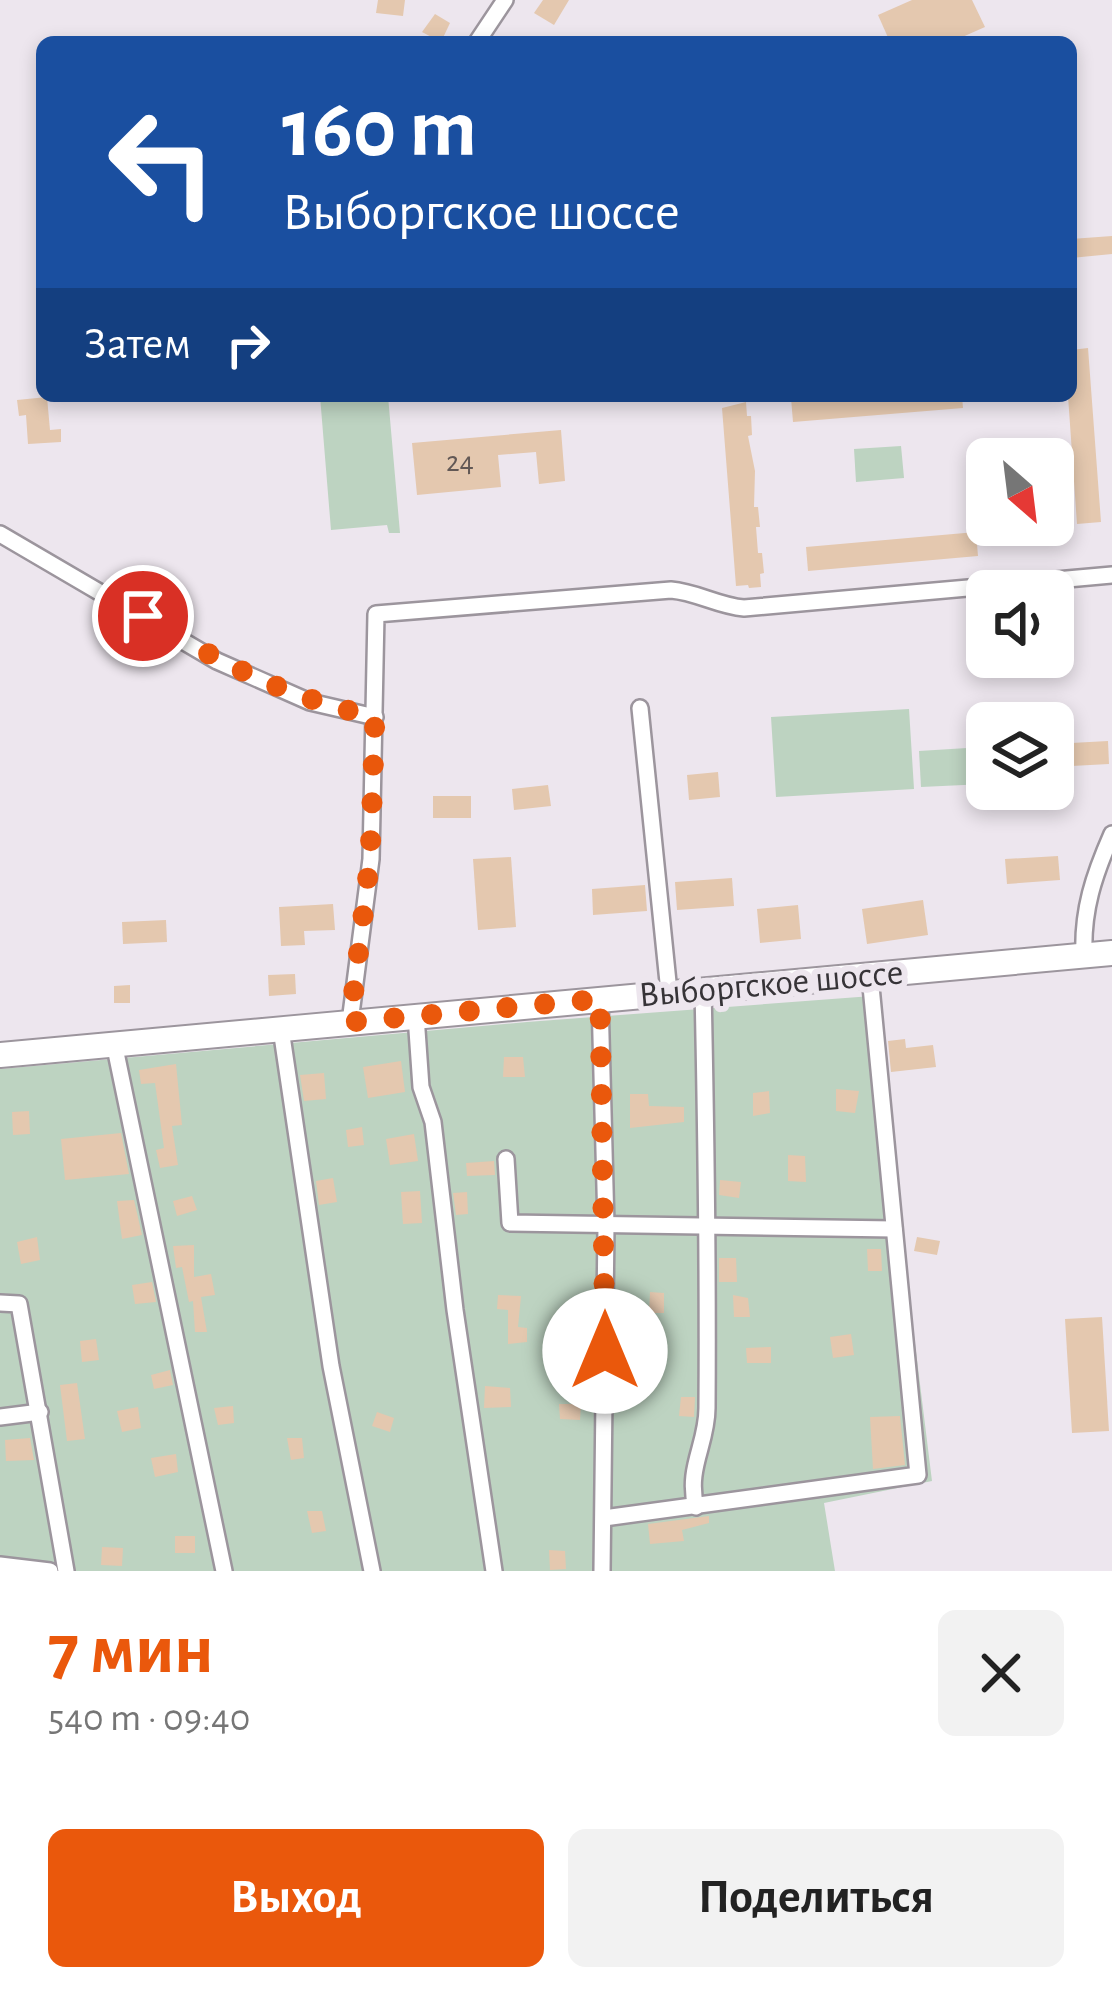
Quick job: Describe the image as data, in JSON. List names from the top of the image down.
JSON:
{
  "streets": {
    "main road": ["Выборгское шоссе"]
  },
  "house_numbers": ["24"],
  "north": "bottom right",
  "page": {
    "turn": ["160 m", "Выборгское шоссе"],
    "then": "Затем",
    "heading": ["7 мин", "540 m · 09:40"],
    "buttons": ["Выход", "Поделиться"]
  }
}
